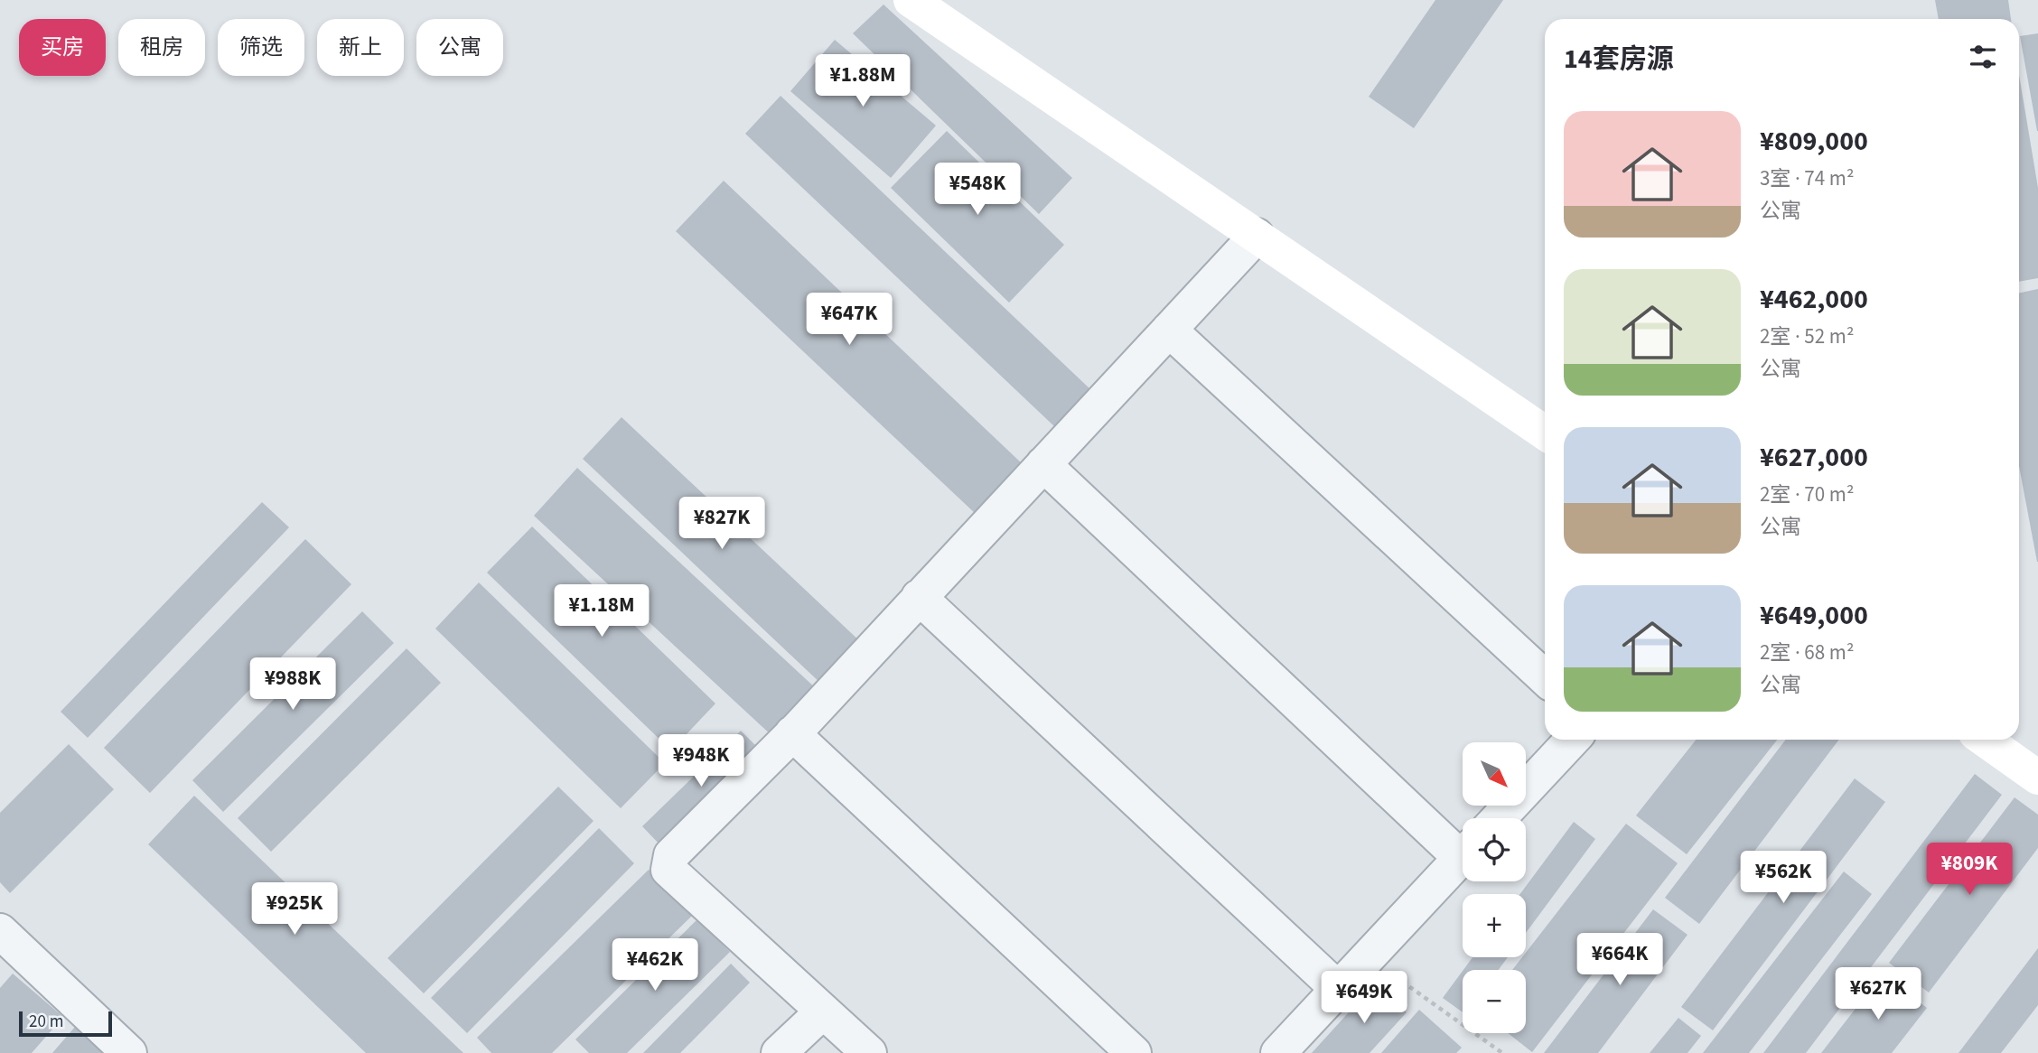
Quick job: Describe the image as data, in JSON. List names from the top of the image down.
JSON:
{
  "scale_bar": "20 m",
  "north": "bottom right",
  "page": {
    "chip": [
      "买房",
      "租房",
      "筛选",
      "新上",
      "公寓"
    ],
    "heading": "14套房源",
    "price": [
      "¥1.88M",
      "¥548K",
      "¥647K",
      "¥827K",
      "¥1.18M",
      "¥988K",
      "¥948K",
      "¥809K",
      "¥562K",
      "¥925K",
      "¥664K",
      "¥462K",
      "¥627K",
      "¥649K"
    ],
    "list": [
      {
        "name": "¥809,000",
        "note": "3室 · 74 m² · 公寓"
      },
      {
        "name": "¥462,000",
        "note": "2室 · 52 m² · 公寓"
      },
      {
        "name": "¥627,000",
        "note": "2室 · 70 m² · 公寓"
      },
      {
        "name": "¥649,000",
        "note": "2室 · 68 m² · 公寓"
      }
    ],
    "map_buttons": ["+", "−"],
    "scale": "20 m"
  }
}
